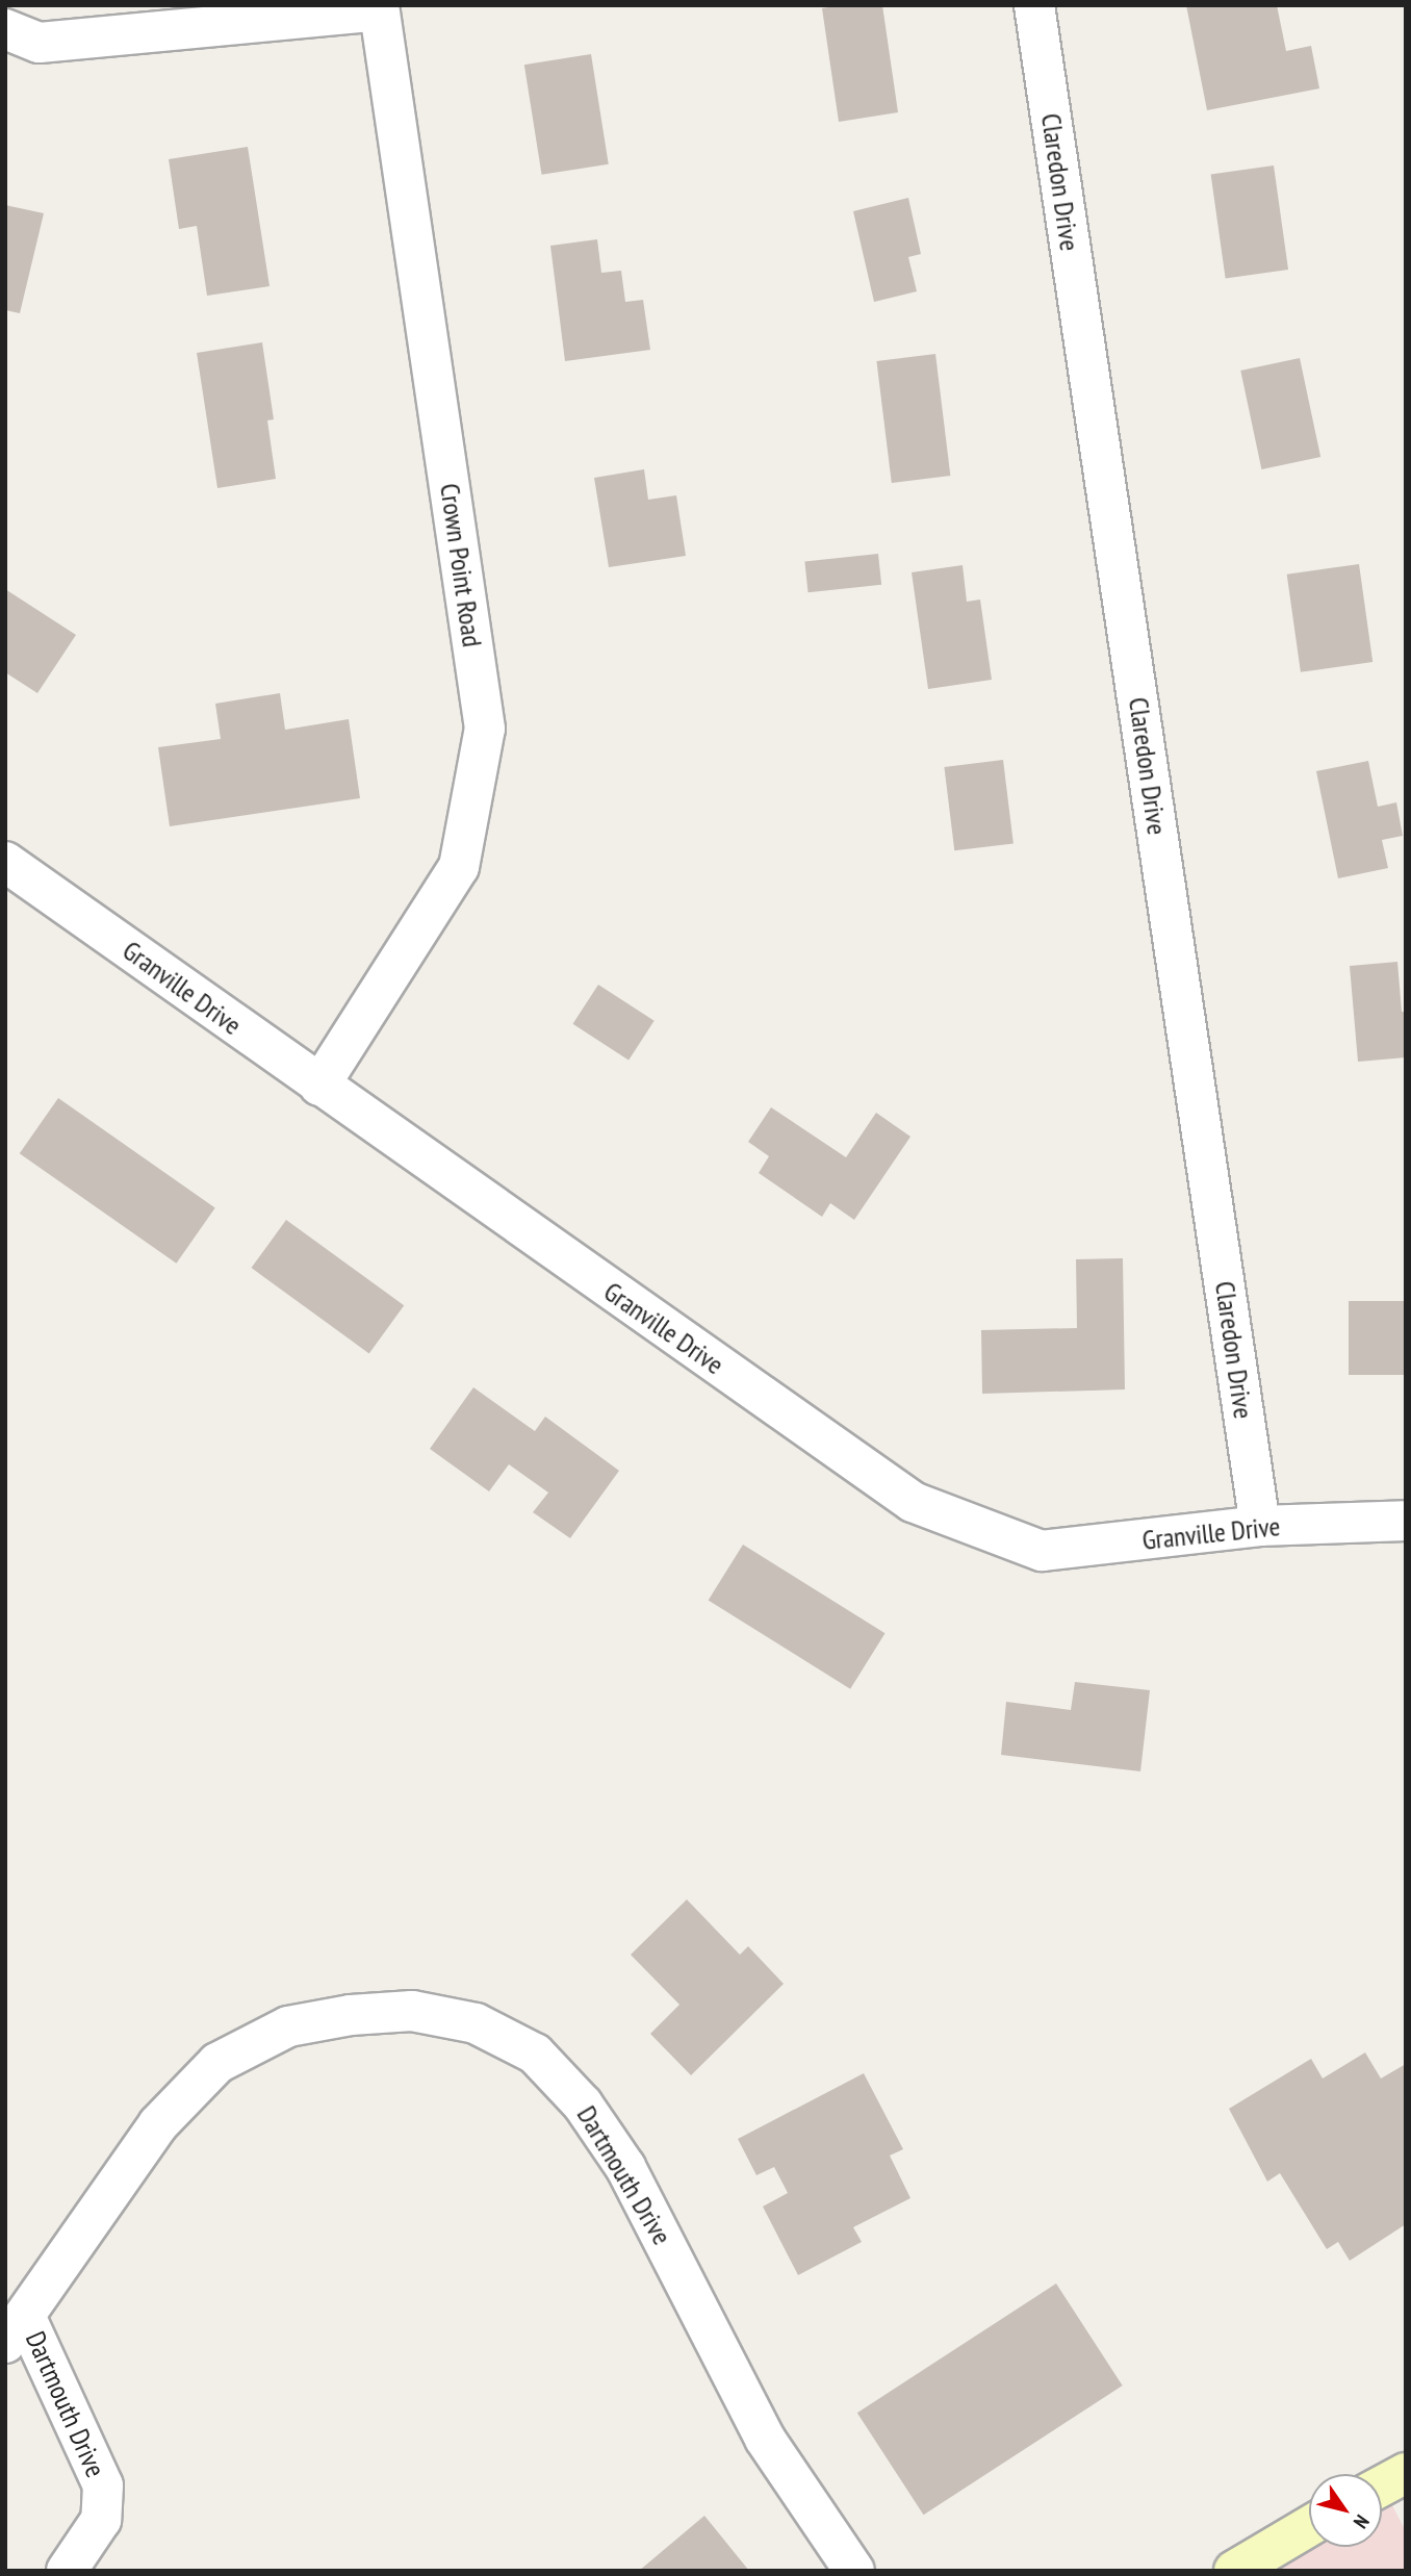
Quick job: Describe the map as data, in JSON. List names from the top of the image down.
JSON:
{
  "streets": {
    "street": [
      "Claredon Drive",
      "Crown Point Road",
      "Granville Drive",
      "Dartmouth Drive"
    ]
  },
  "crossings": [
    ["Claredon Drive", "Granville Drive"],
    ["Crown Point Road", "Granville Drive"]
  ],
  "north": "bottom right"
}
